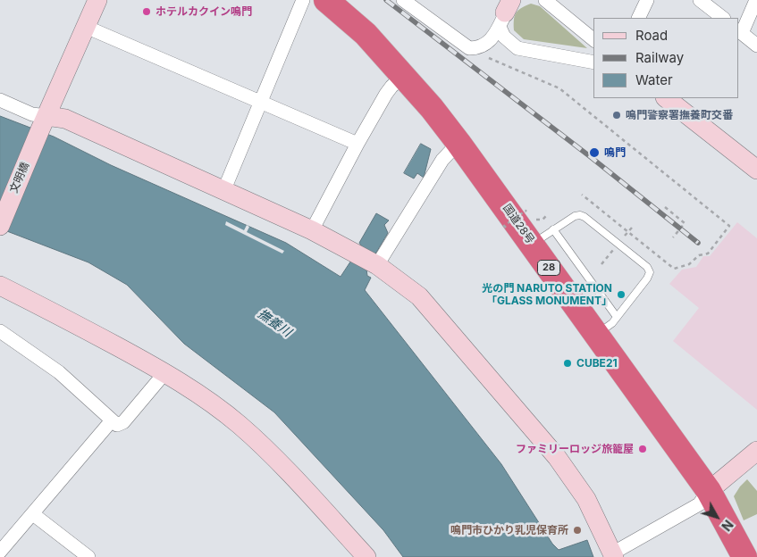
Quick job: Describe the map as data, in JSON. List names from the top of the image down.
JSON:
{
  "streets": {
    "highway": ["国道28号", "28"],
    "street": ["文明橋"]
  },
  "water": ["撫養川"],
  "places": [
    "ホテルカクイン鳴門",
    "鳴門警察署撫養町交番",
    "鳴門",
    "光の門 NARUTO STATION 「GLASS MONUMENT」",
    "CUBE21",
    "ファミリーロッジ旅籠屋",
    "鳴門市ひかり乳児保育所"
  ],
  "legend": ["Road", "Railway", "Water"],
  "north": "bottom right"
}
